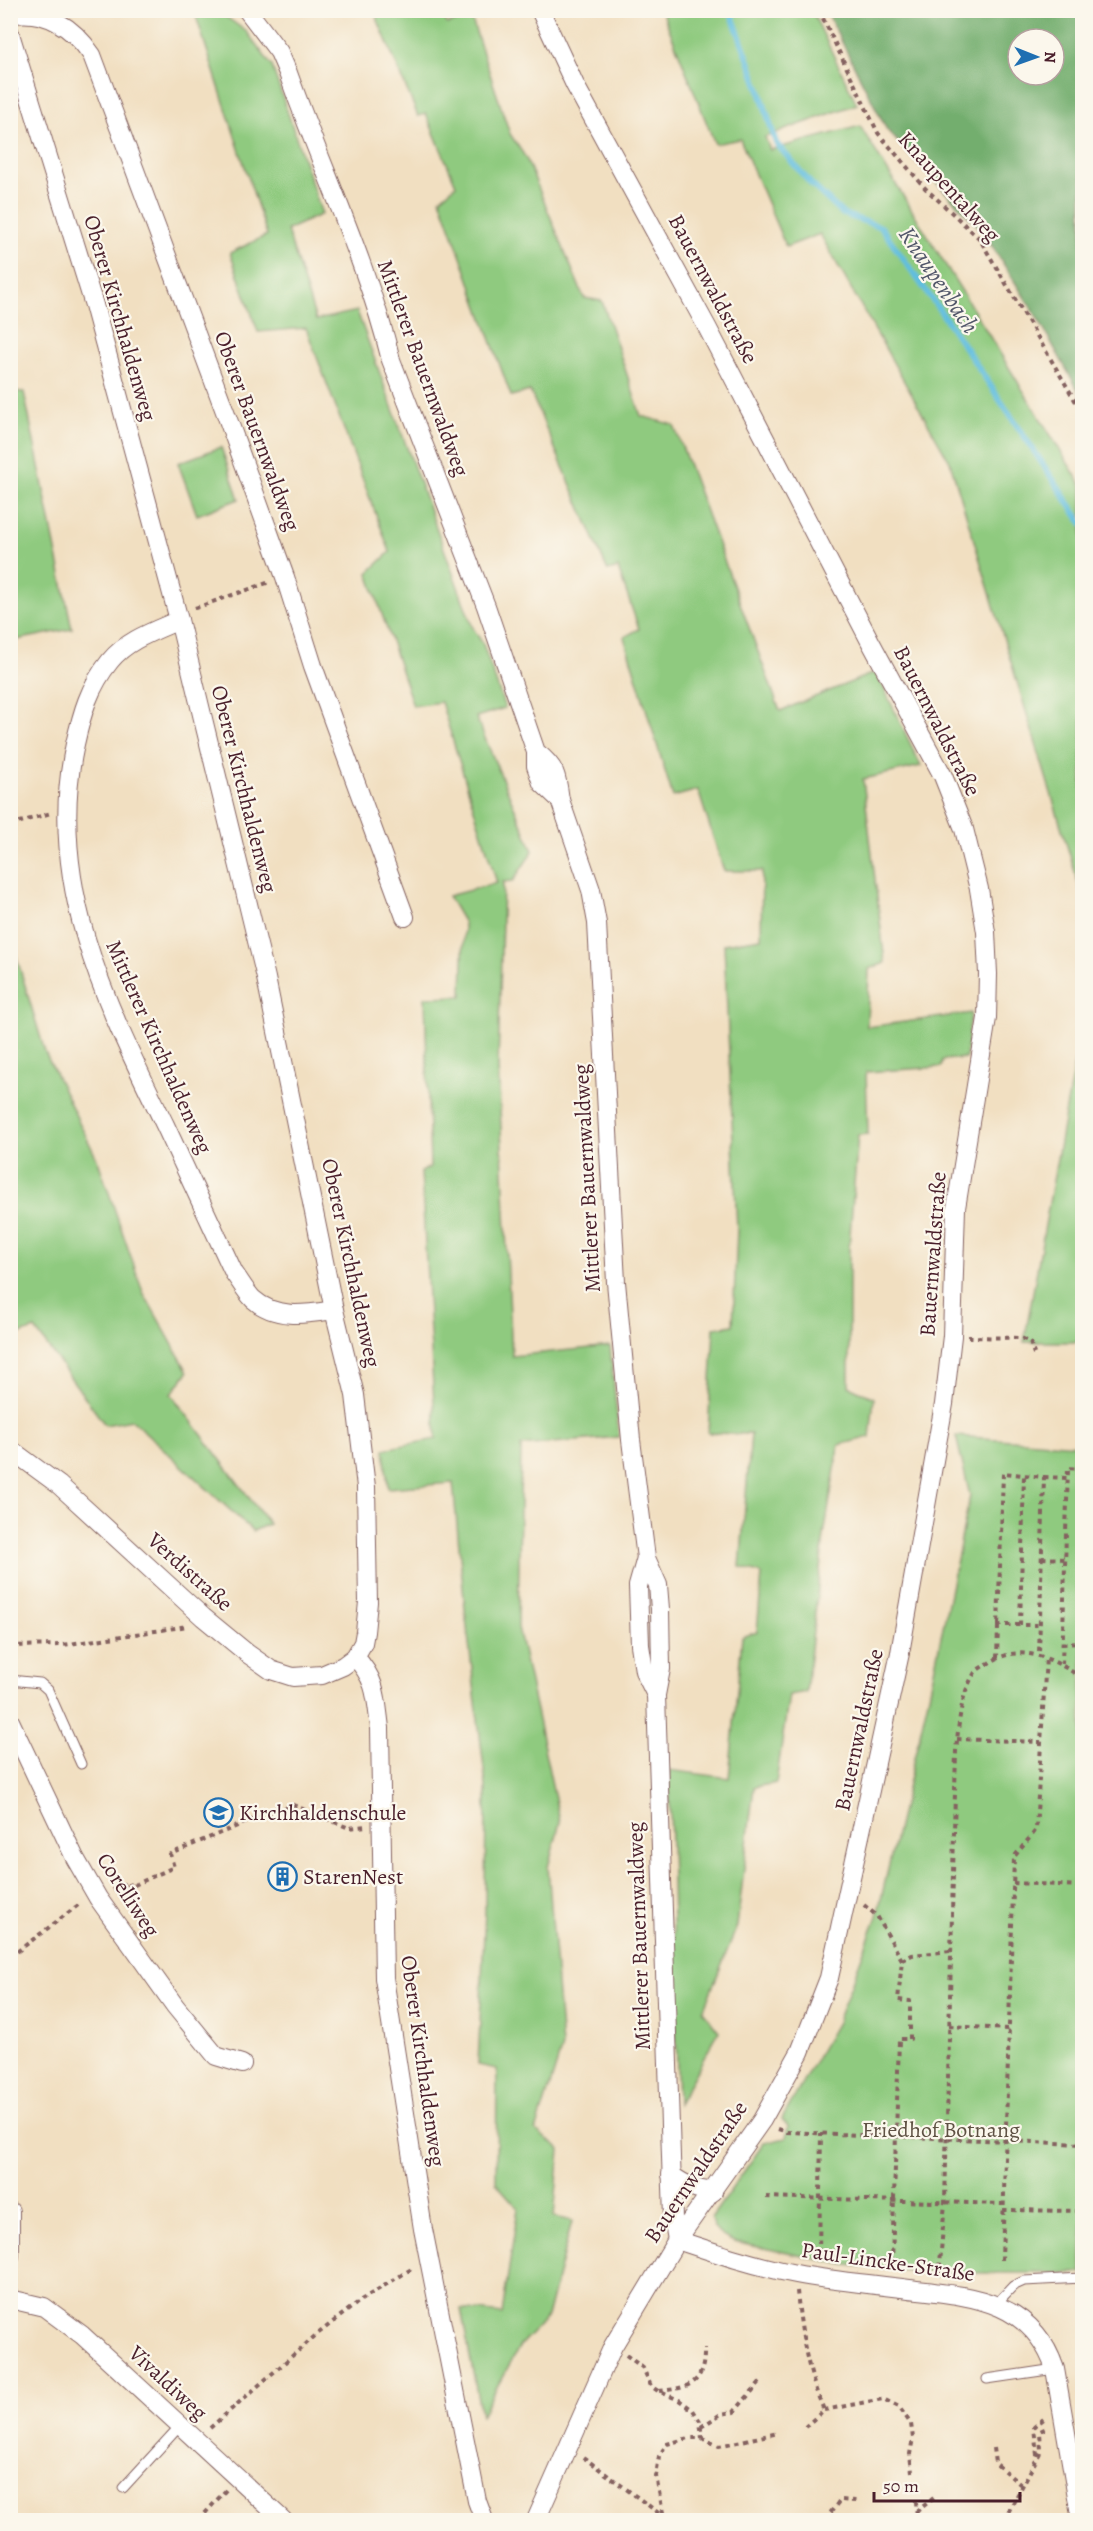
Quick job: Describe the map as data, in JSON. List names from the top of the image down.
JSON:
{
  "streets": {
    "street": [
      "Bauernwaldstraße",
      "Oberer Kirchhaldenweg",
      "Mittlerer Bauernwaldweg",
      "Oberer Bauernwaldweg",
      "Mittlerer Kirchhaldenweg",
      "Verdistraße",
      "Corelliweg",
      "Paul-Lincke-Straße",
      "Vivaldiweg"
    ],
    "path": ["Knaupentalweg"]
  },
  "crossings": [
    ["Bauernwaldstraße", "Mittlerer Bauernwaldweg"],
    ["Bauernwaldstraße", "Paul-Lincke-Straße"],
    ["Oberer Kirchhaldenweg", "Mittlerer Kirchhaldenweg"],
    ["Oberer Kirchhaldenweg", "Verdistraße"],
    ["Mittlerer Bauernwaldweg", "Paul-Lincke-Straße"]
  ],
  "water": ["Knaupenbach"],
  "parks": ["Friedhof Botnang"],
  "places": {
    "school or university": ["Kirchhaldenschule"],
    "building": ["StarenNest"]
  },
  "scale_bar": "50 m",
  "north": "right"
}
